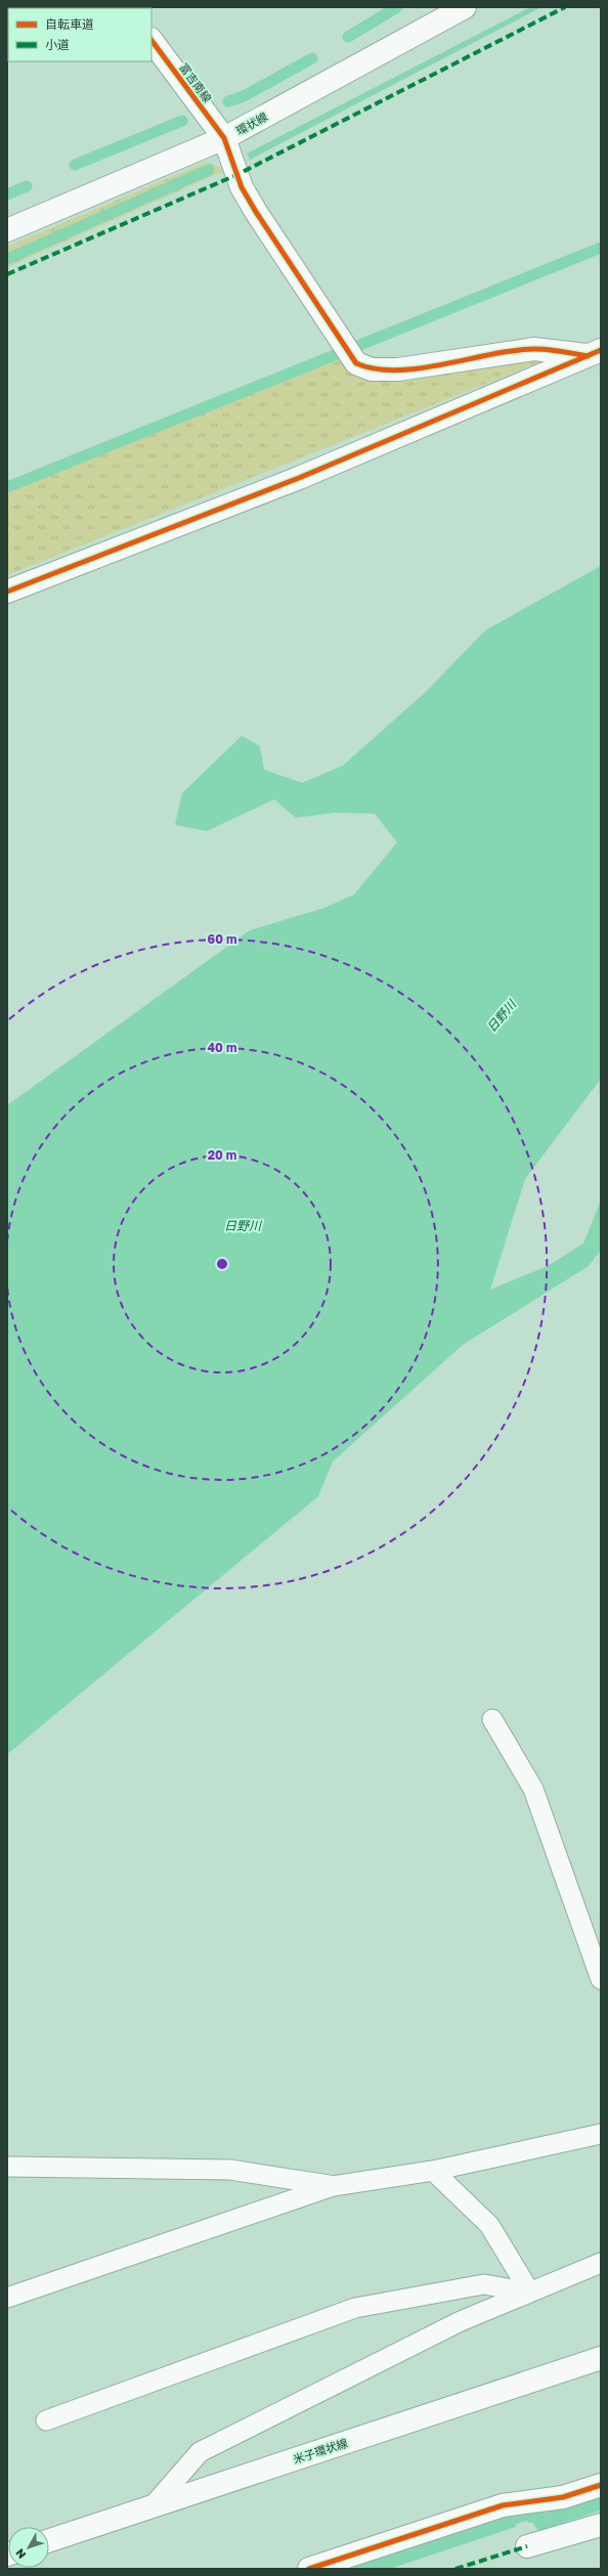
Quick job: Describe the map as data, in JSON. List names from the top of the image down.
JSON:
{
  "streets": {
    "street": ["富吉南線", "環状線", "米子環状線"]
  },
  "crossings": [
    ["富吉南線", "環状線"]
  ],
  "water": ["日野川"],
  "legend": ["自転車道", "小道"],
  "north": "bottom left",
  "rings": ["60 m", "40 m", "20 m"]
}
